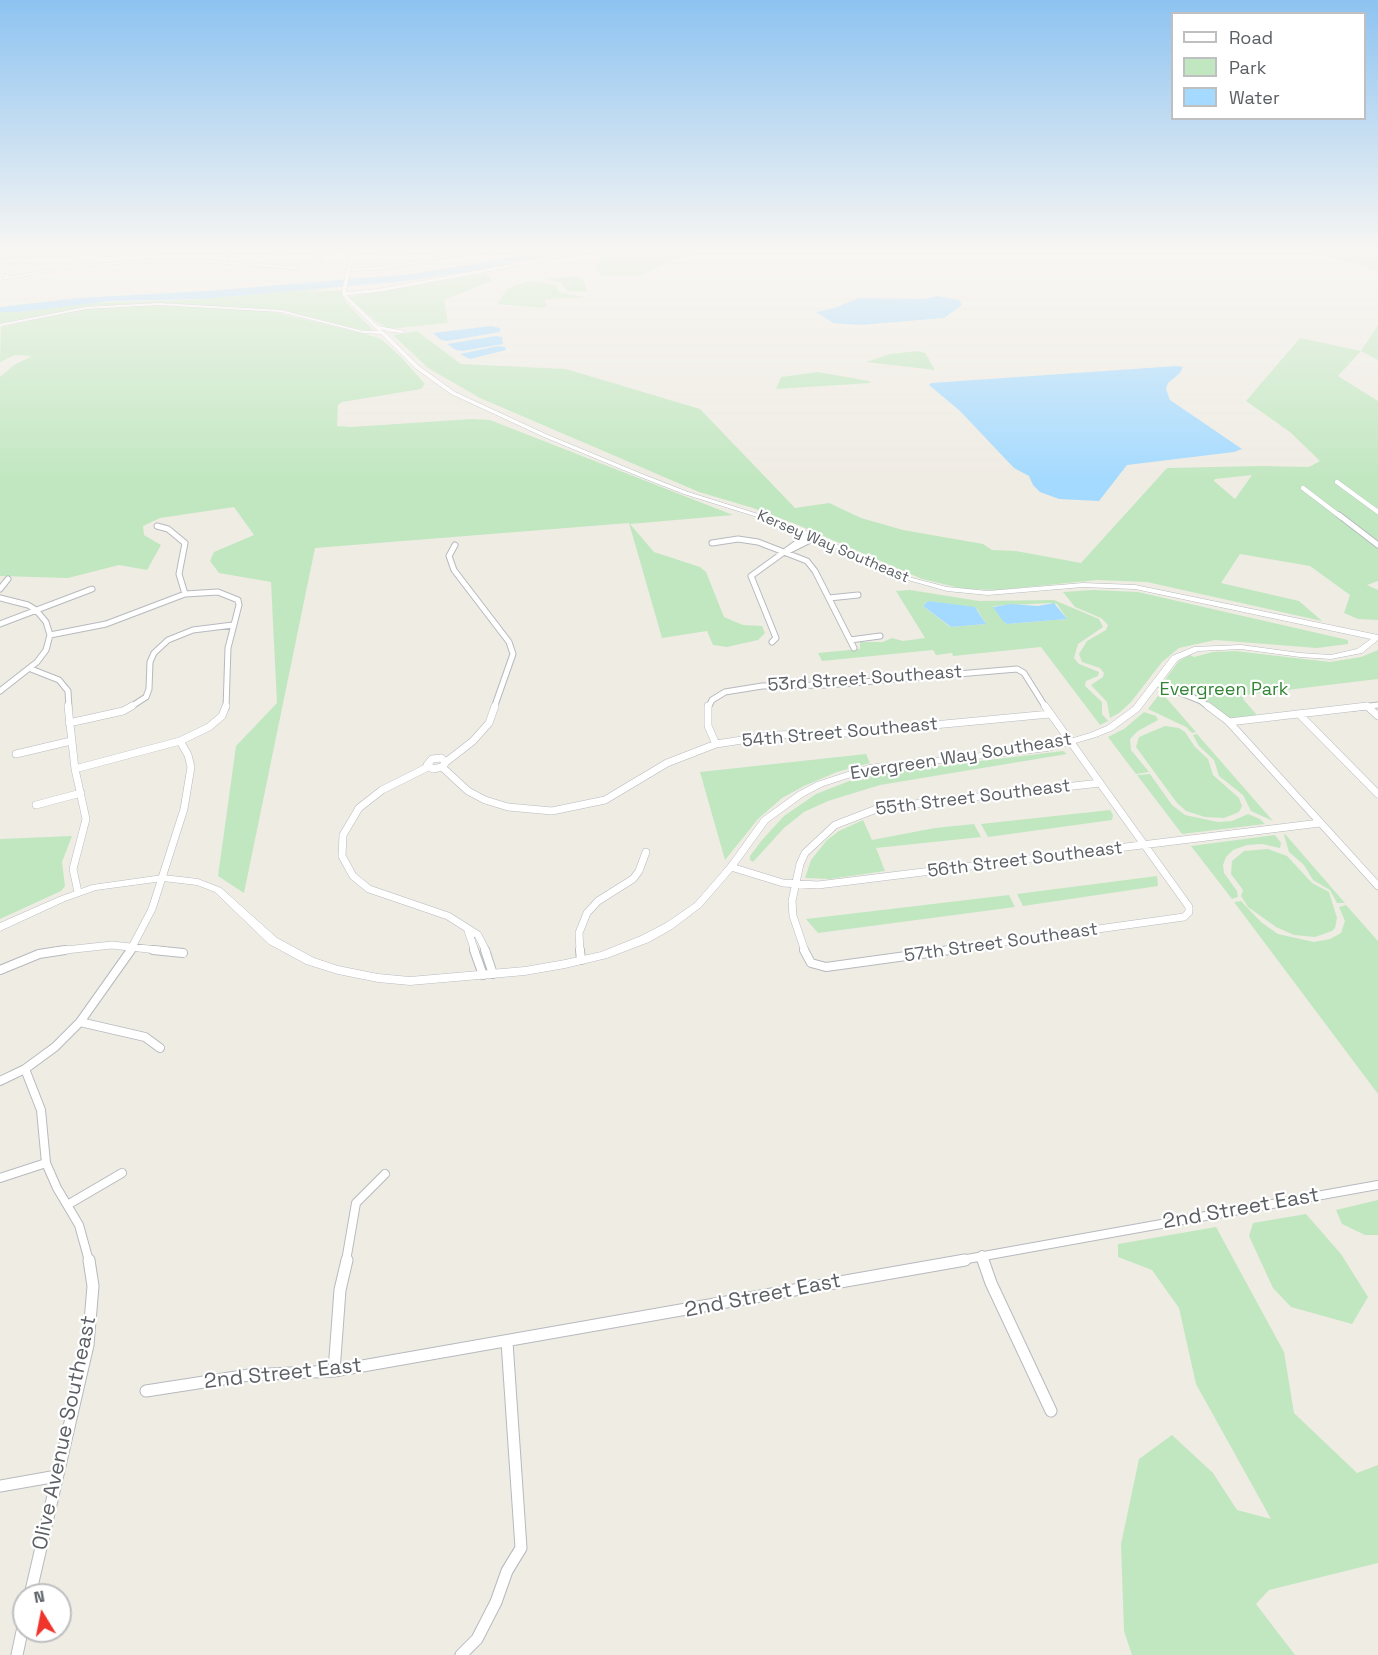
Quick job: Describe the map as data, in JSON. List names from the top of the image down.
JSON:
{
  "streets": {
    "street": [
      "Kersey Way Southeast",
      "53rd Street Southeast",
      "54th Street Southeast",
      "Evergreen Way Southeast",
      "55th Street Southeast",
      "56th Street Southeast",
      "57th Street Southeast",
      "2nd Street East",
      "Olive Avenue Southeast"
    ]
  },
  "crossings": [
    ["Kersey Way Southeast", "Evergreen Way Southeast"],
    ["53rd Street Southeast", "54th Street Southeast"],
    ["Evergreen Way Southeast", "56th Street Southeast"],
    ["55th Street Southeast", "56th Street Southeast"],
    ["55th Street Southeast", "57th Street Southeast"],
    ["56th Street Southeast", "57th Street Southeast"]
  ],
  "parks": ["Evergreen Park"],
  "legend": ["Road", "Park", "Water"],
  "north": "top"
}
